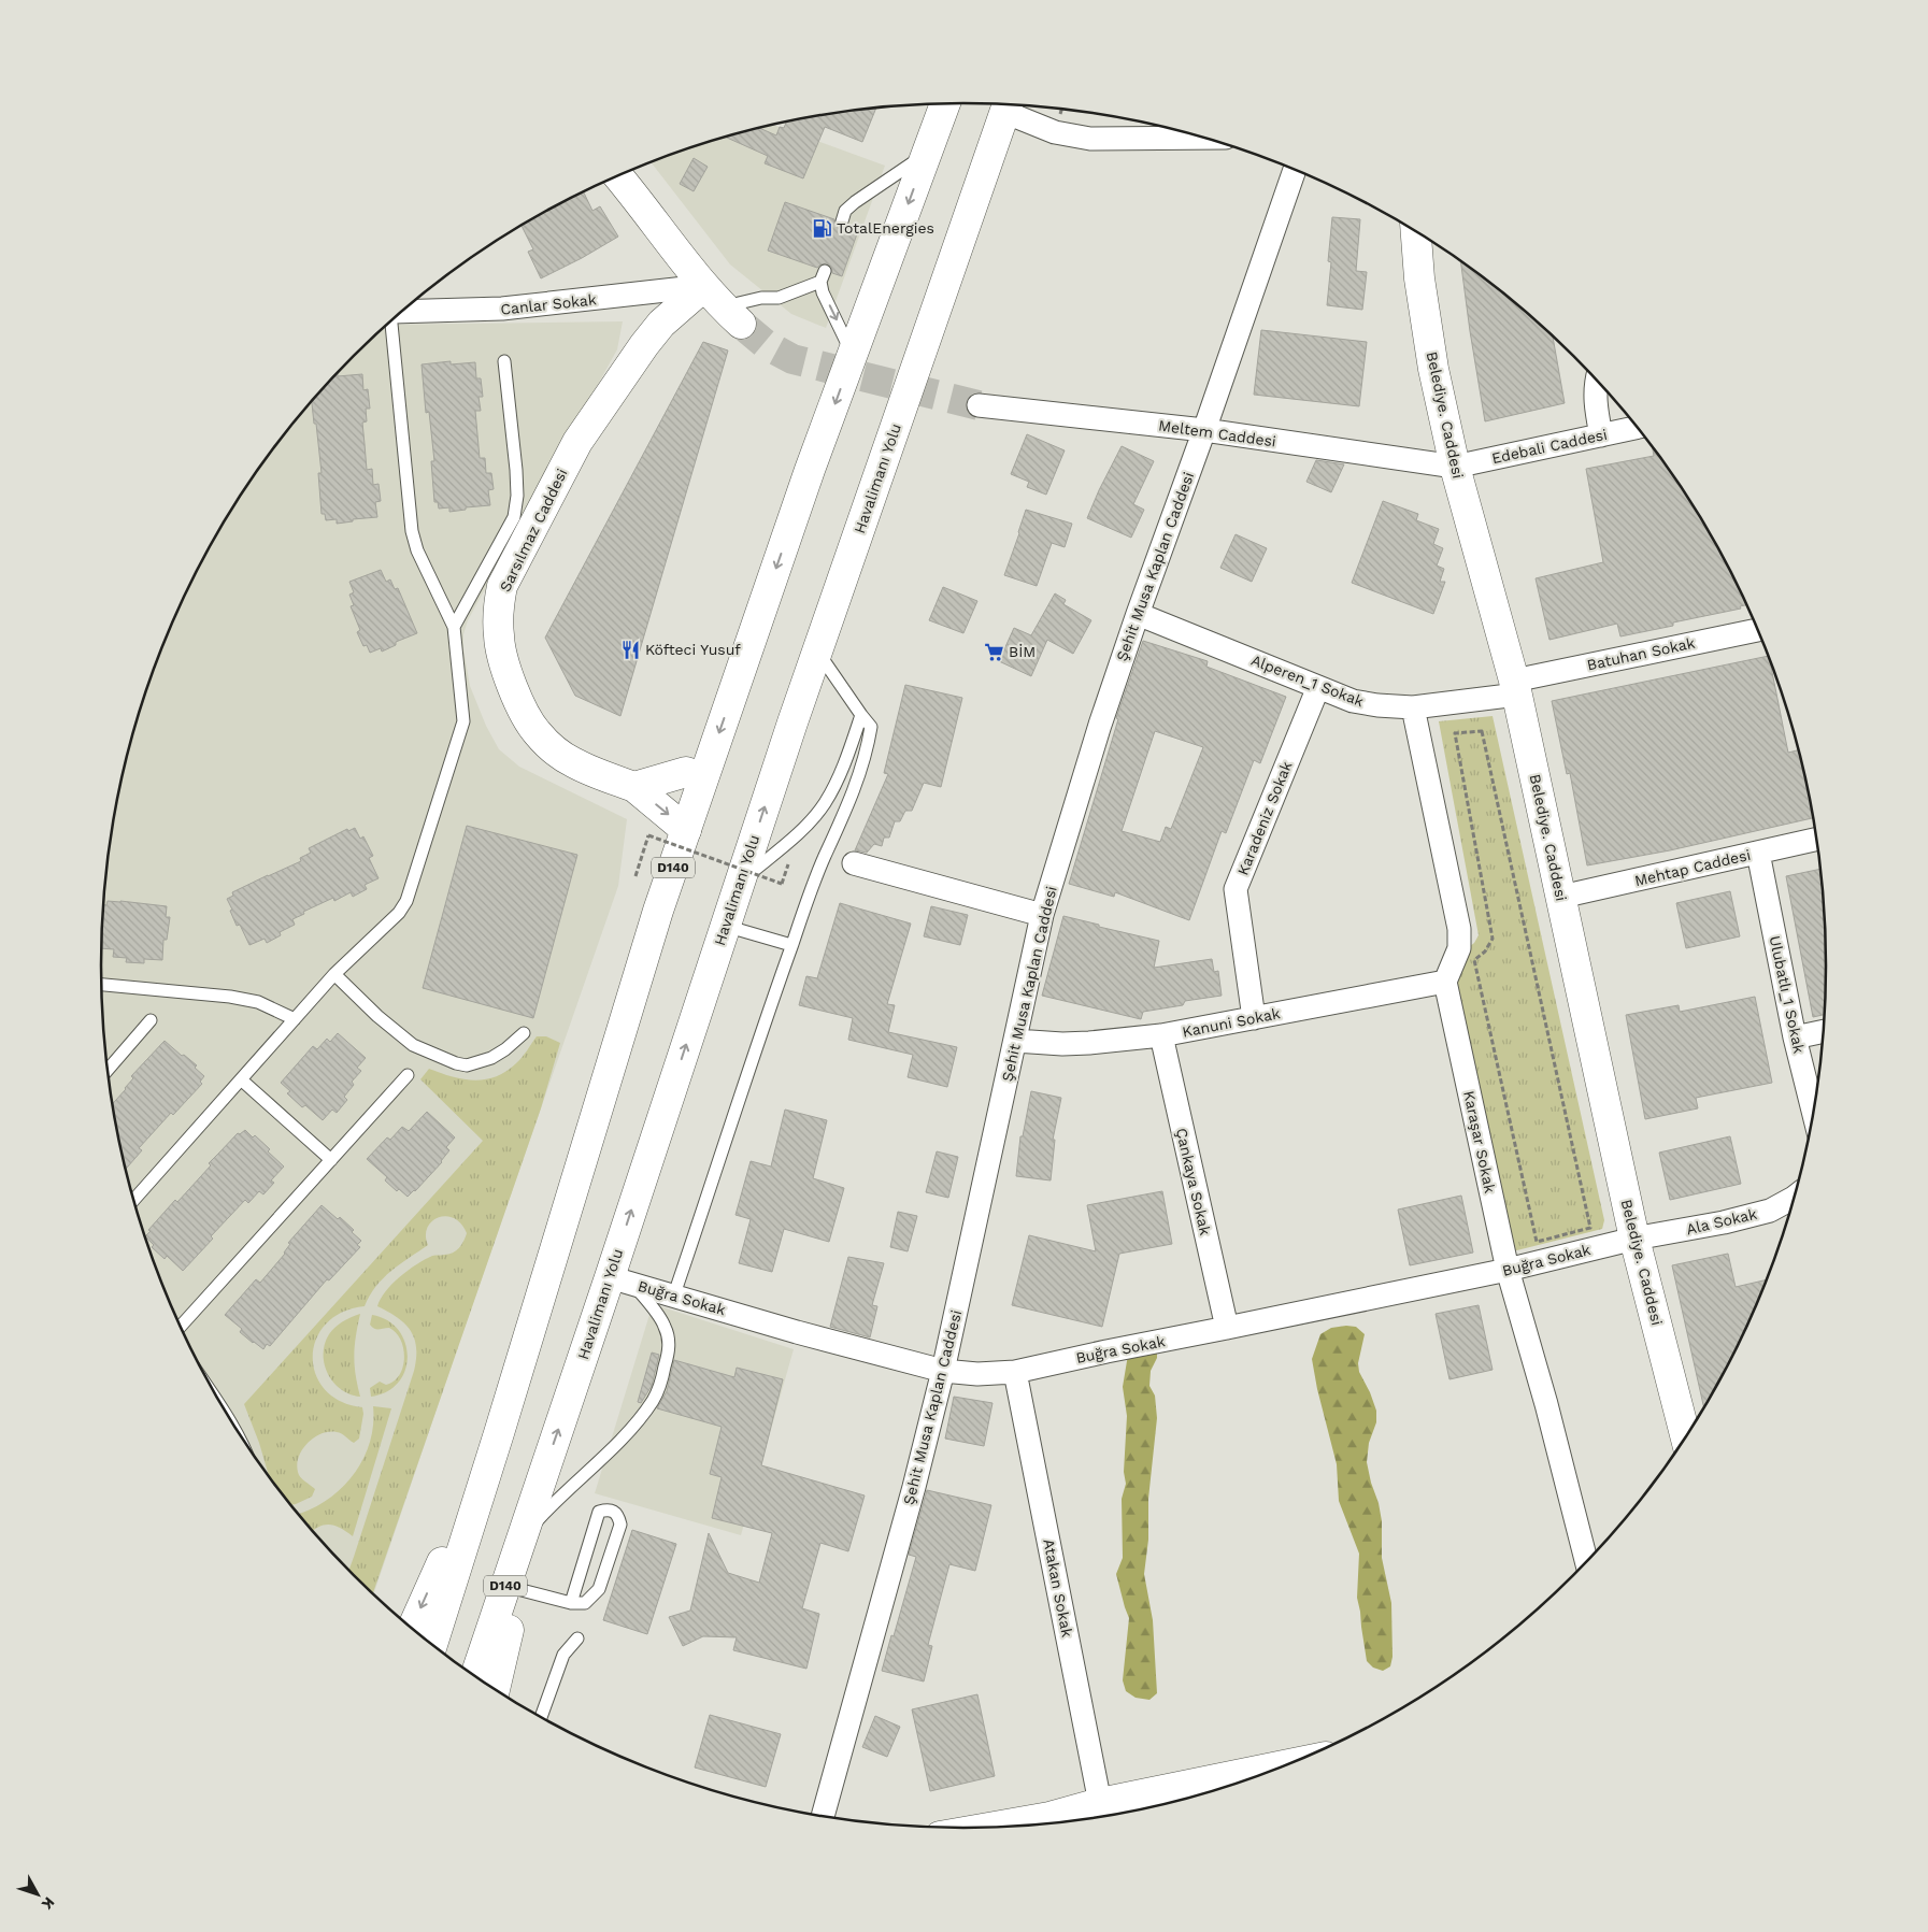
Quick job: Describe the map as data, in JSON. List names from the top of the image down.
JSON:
{
  "streets": {
    "main road": [
      "Belediye. Caddesi",
      "Havalimanı Yolu",
      "Sarsılmaz Caddesi",
      "D140"
    ],
    "street": [
      "Canlar Sokak",
      "Meltem Caddesi",
      "Edebali Caddesi",
      "Şehit Musa Kaplan Caddesi",
      "Batuhan Sokak",
      "Alperen_1 Sokak",
      "Karadeniz Sokak",
      "Mehtap Caddesi",
      "Ulubatlı_1 Sokak",
      "Kanuni Sokak",
      "Karaşar Sokak",
      "Çankaya Sokak",
      "Ala Sokak",
      "Buğra Sokak",
      "Atakan Sokak"
    ]
  },
  "crossings": [
    ["Canlar Sokak", "Sarsılmaz Caddesi"],
    ["Belediye. Caddesi", "Meltem Caddesi"],
    ["Belediye. Caddesi", "Edebali Caddesi"],
    ["Belediye. Caddesi", "Batuhan Sokak"],
    ["Belediye. Caddesi", "Alperen_1 Sokak"],
    ["Belediye. Caddesi", "Mehtap Caddesi"],
    ["Belediye. Caddesi", "Ala Sokak"],
    ["Belediye. Caddesi", "Buğra Sokak"],
    ["Meltem Caddesi", "Edebali Caddesi"],
    ["Meltem Caddesi", "Şehit Musa Kaplan Caddesi"],
    ["Havalimanı Yolu", "Buğra Sokak"],
    ["Sarsılmaz Caddesi", "D140"],
    ["Şehit Musa Kaplan Caddesi", "Alperen_1 Sokak"],
    ["Şehit Musa Kaplan Caddesi", "Kanuni Sokak"],
    ["Şehit Musa Kaplan Caddesi", "Buğra Sokak"],
    ["Batuhan Sokak", "Alperen_1 Sokak"],
    ["Alperen_1 Sokak", "Karadeniz Sokak"],
    ["Karadeniz Sokak", "Kanuni Sokak"],
    ["Mehtap Caddesi", "Ulubatlı_1 Sokak"],
    ["Kanuni Sokak", "Karaşar Sokak"],
    ["Kanuni Sokak", "Çankaya Sokak"],
    ["Karaşar Sokak", "Buğra Sokak"],
    ["Çankaya Sokak", "Buğra Sokak"],
    ["Ala Sokak", "Buğra Sokak"],
    ["Buğra Sokak", "Atakan Sokak"]
  ],
  "places": {
    "fuel station": ["TotalEnergies"],
    "restaurant": ["Köfteci Yusuf"],
    "supermarket": ["BİM"]
  },
  "north": "bottom right"
}
